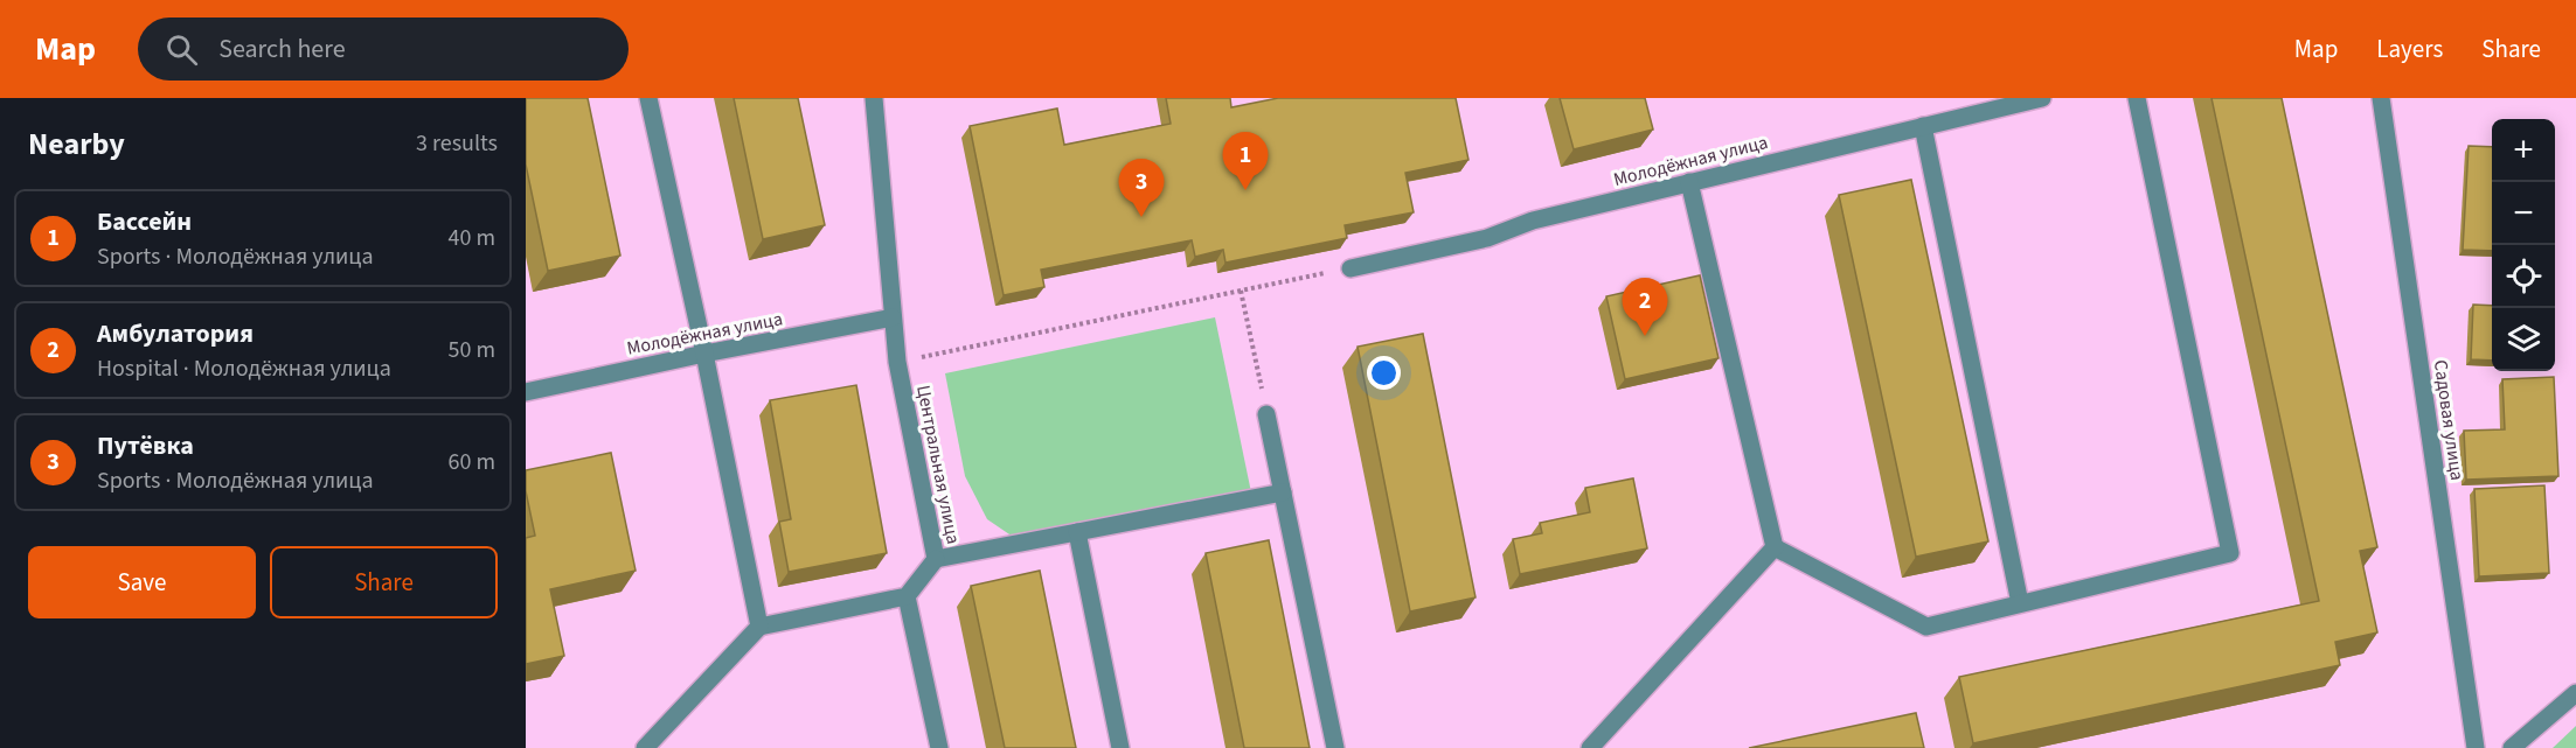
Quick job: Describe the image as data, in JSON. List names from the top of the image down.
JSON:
{
  "streets": {
    "street": ["Молодёжная улица", "Садовая улица", "Центральная улица"]
  },
  "crossings": [
    ["Молодёжная улица", "Центральная улица"]
  ],
  "page": {
    "header": "Map",
    "search": "Search here",
    "nav": ["Map", "Layers", "Share"],
    "heading": ["Nearby", "3 results"],
    "map_buttons": ["+", "−"],
    "pins": ["1", "3", "2"],
    "list": [
      {
        "mark": "1",
        "name": "Бассейн",
        "note": "Sports · Молодёжная улица",
        "value": "40 m"
      },
      {
        "mark": "2",
        "name": "Амбулатория",
        "note": "Hospital · Молодёжная улица",
        "value": "50 m"
      },
      {
        "mark": "3",
        "name": "Путёвка",
        "note": "Sports · Молодёжная улица",
        "value": "60 m"
      }
    ],
    "buttons": ["Save", "Share"]
  }
}
